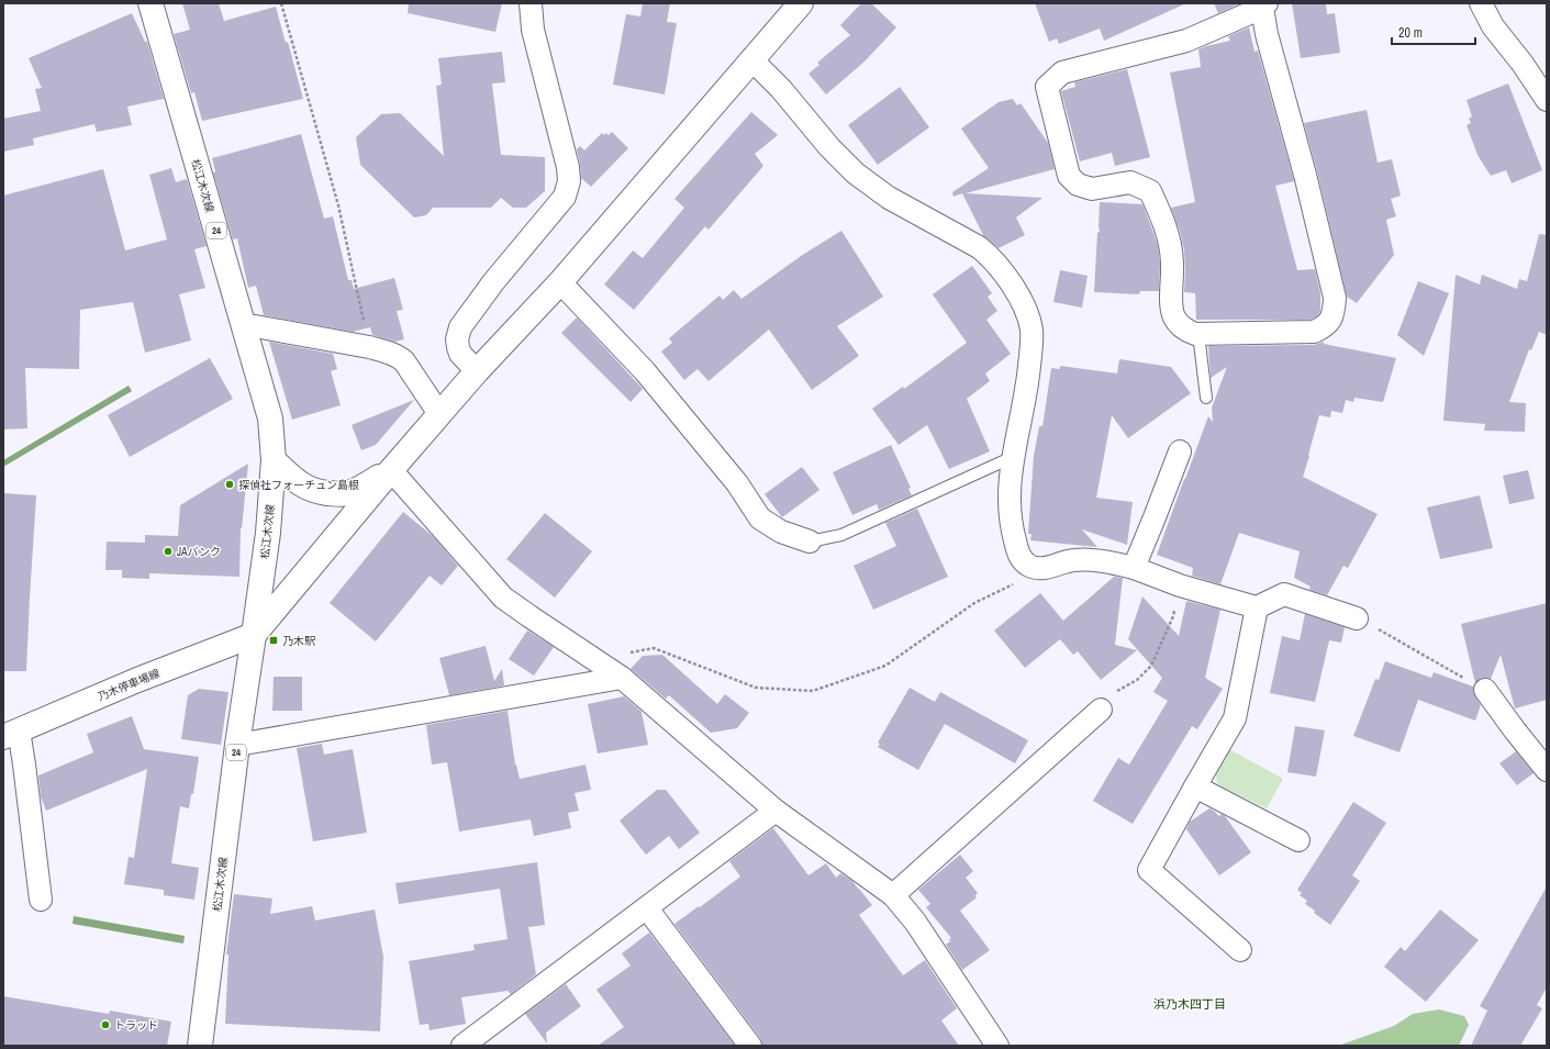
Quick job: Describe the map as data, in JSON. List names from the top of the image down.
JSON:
{
  "streets": {
    "main road": ["松江木次線", "24", "乃木停車場線"]
  },
  "crossings": [
    ["松江木次線", "乃木停車場線"]
  ],
  "districts": ["浜乃木四丁目"],
  "places": {
    "other": ["探偵社フォーチュン島根", "JAバンク", "トラッド"],
    "transit": ["乃木駅"]
  },
  "scale_bar": "20 m"
}
